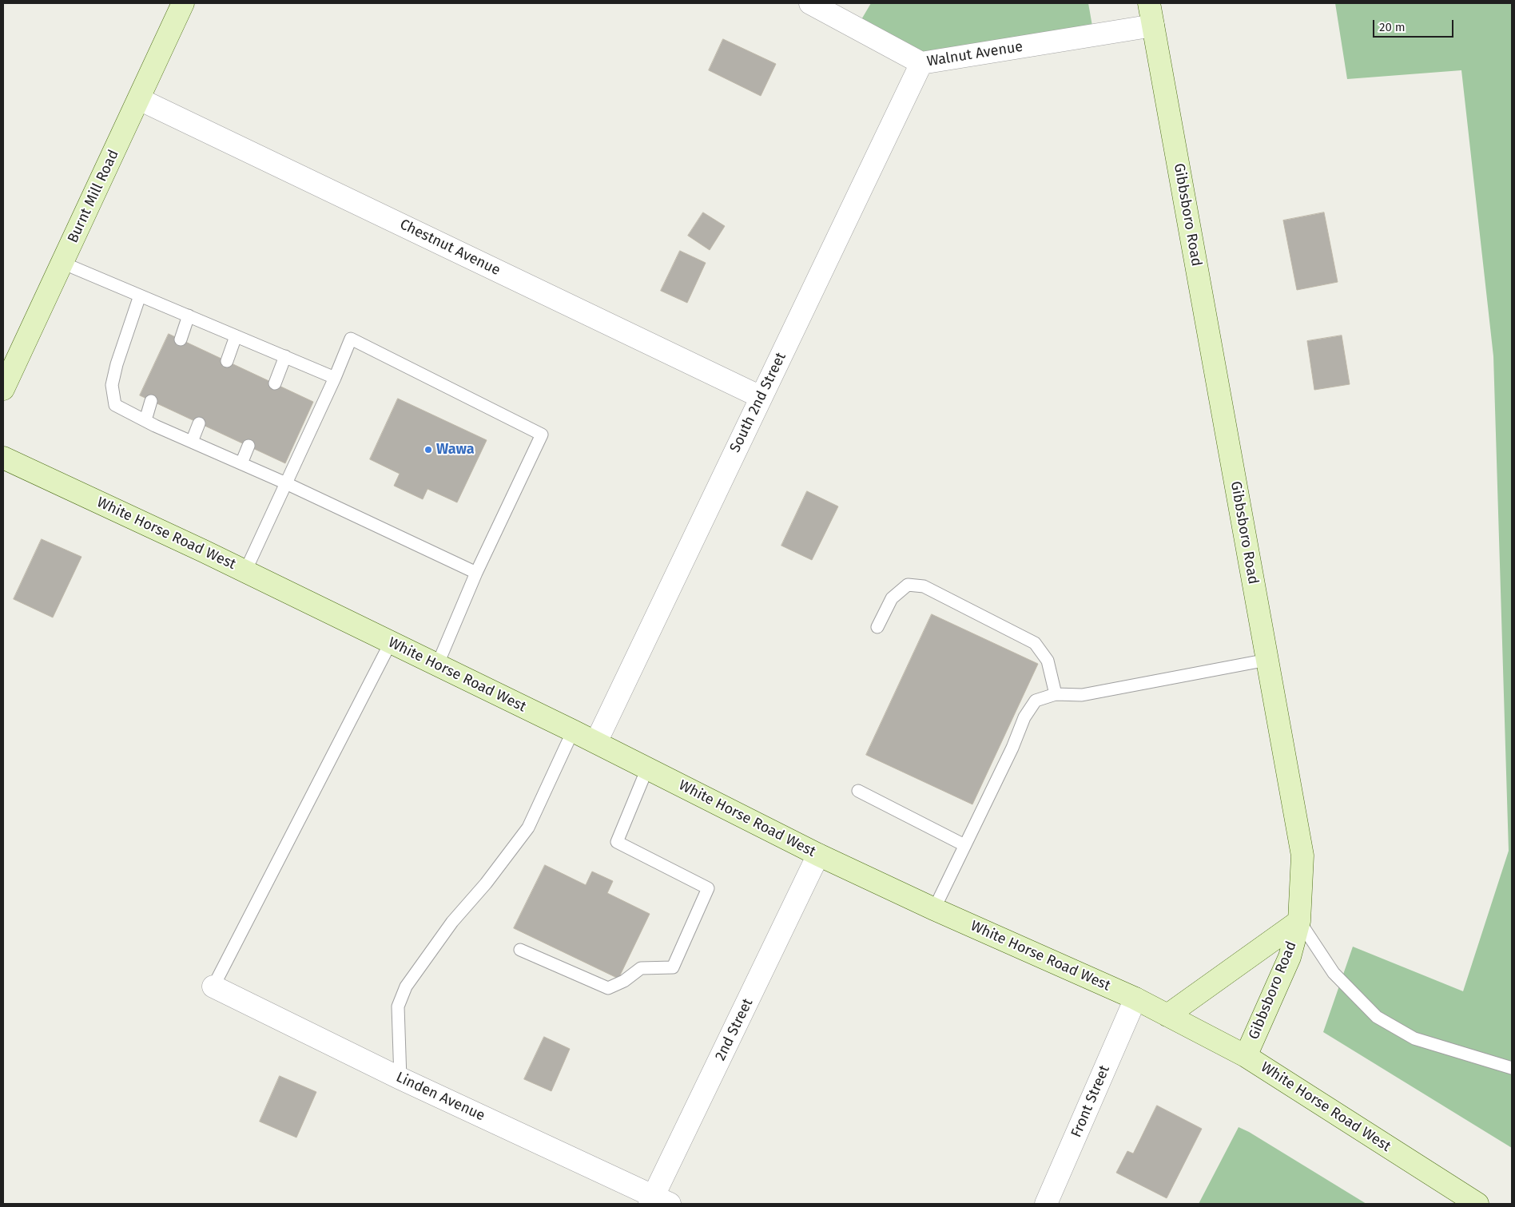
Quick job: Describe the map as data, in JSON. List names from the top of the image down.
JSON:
{
  "streets": {
    "main road": ["Burnt Mill Road", "Gibbsboro Road", "White Horse Road West"],
    "street": [
      "Walnut Avenue",
      "Chestnut Avenue",
      "South 2nd Street",
      "2nd Street",
      "Linden Avenue",
      "Front Street"
    ]
  },
  "crossings": [
    ["Walnut Avenue", "Gibbsboro Road"],
    ["Walnut Avenue", "South 2nd Street"],
    ["Burnt Mill Road", "Chestnut Avenue"],
    ["Gibbsboro Road", "White Horse Road West"],
    ["Chestnut Avenue", "South 2nd Street"],
    ["South 2nd Street", "White Horse Road West"],
    ["White Horse Road West", "2nd Street"],
    ["White Horse Road West", "Front Street"],
    ["2nd Street", "Linden Avenue"]
  ],
  "places": ["Wawa"],
  "scale_bar": "20 m"
}
